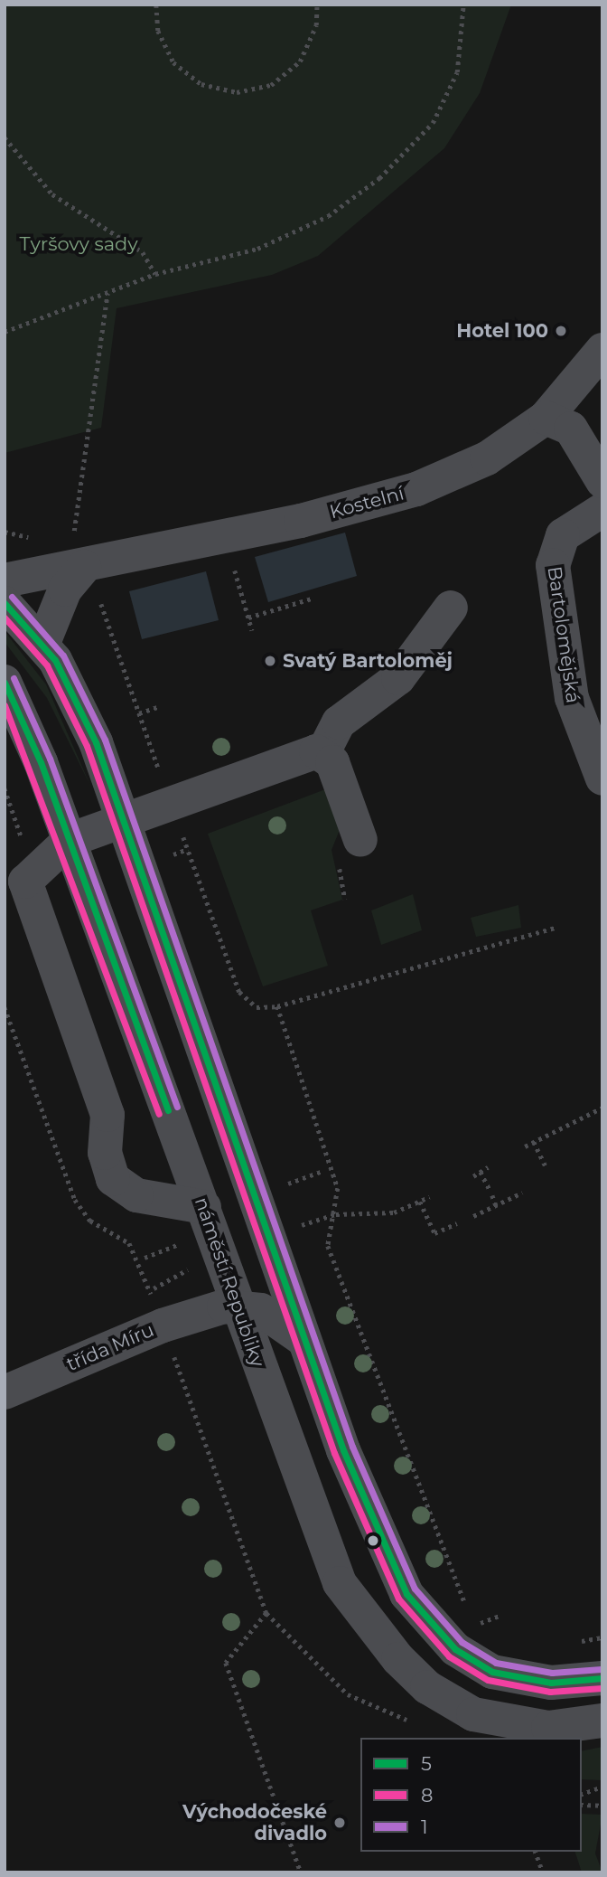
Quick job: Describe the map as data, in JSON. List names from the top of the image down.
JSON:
{
  "streets": {
    "street": [
      "Kostelní",
      "Bartolomějská",
      "náměstí Republiky",
      "třída Míru"
    ]
  },
  "crossings": [
    ["náměstí Republiky", "třída Míru"]
  ],
  "parks": ["Tyršovy sady"],
  "places": ["Hotel 100", "Svatý Bartoloměj", "Východočeské divadlo"],
  "lines": ["transit line 1", "transit line 5", "transit line 8"],
  "legend": ["5", "8", "1"]
}
